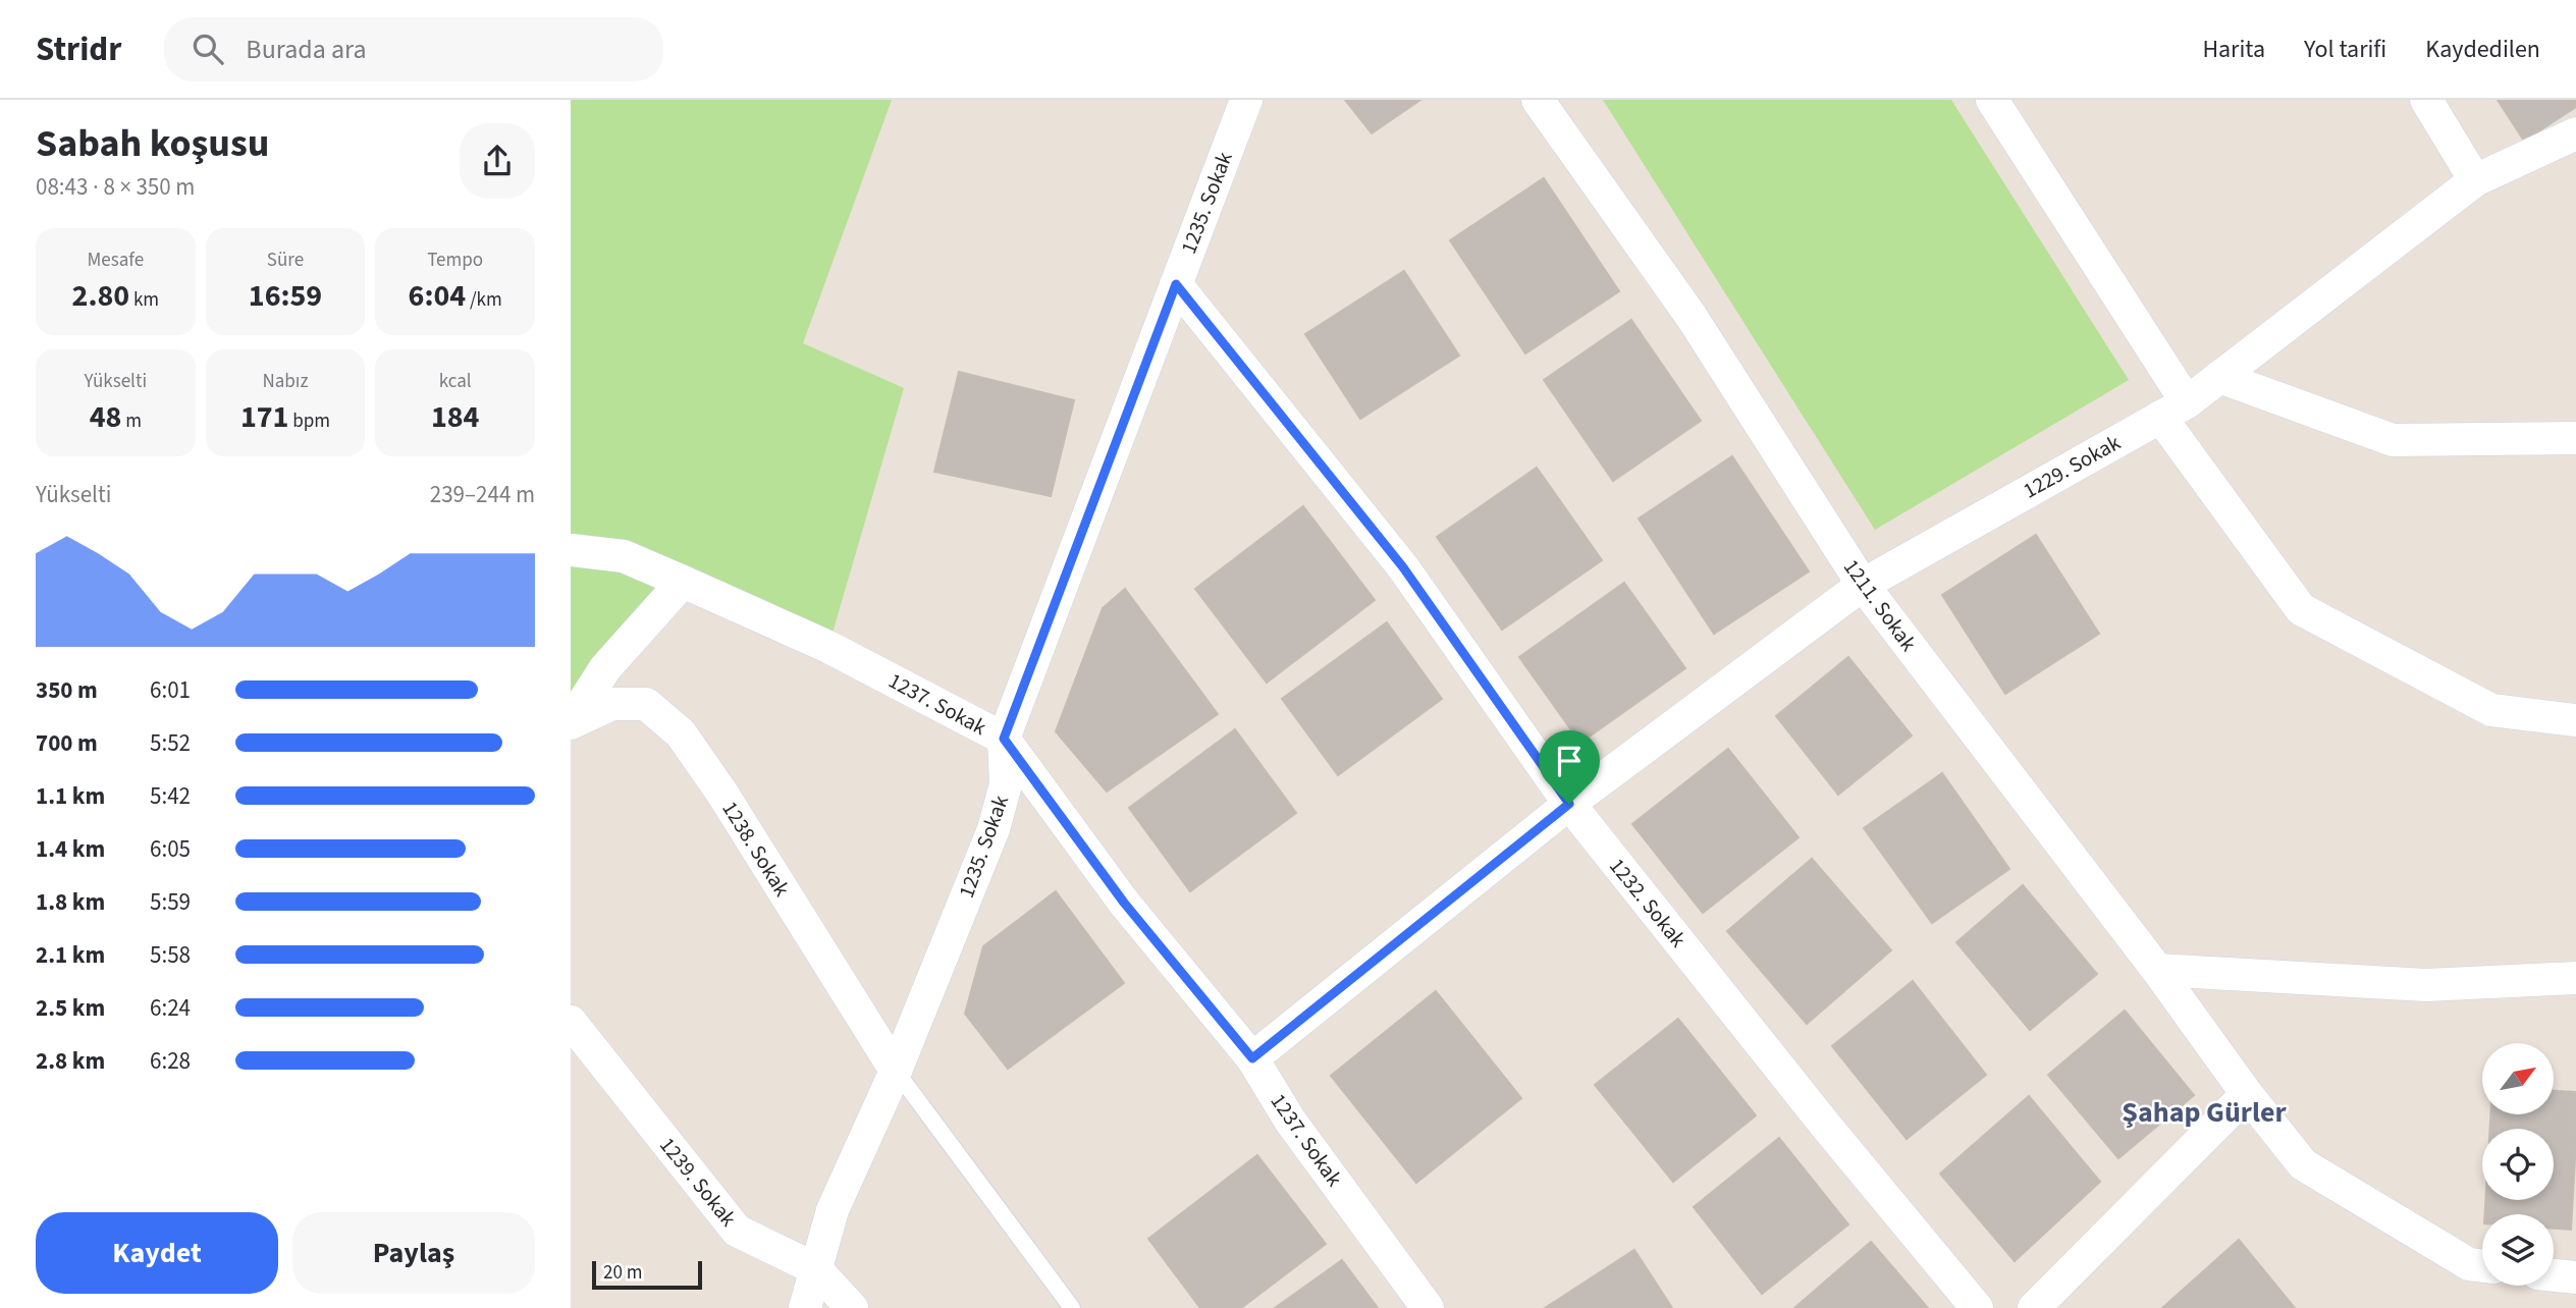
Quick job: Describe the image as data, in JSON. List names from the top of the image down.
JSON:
{
  "streets": {
    "street": [
      "1235. Sokak",
      "1229. Sokak",
      "1211. Sokak",
      "1237. Sokak",
      "1238. Sokak",
      "1232. Sokak",
      "1239. Sokak"
    ]
  },
  "crossings": [
    ["1235. Sokak", "1237. Sokak"],
    ["1235. Sokak", "1238. Sokak"],
    ["1235. Sokak", "1232. Sokak"],
    ["1235. Sokak", "1239. Sokak"],
    ["1229. Sokak", "1211. Sokak"],
    ["1229. Sokak", "1237. Sokak"],
    ["1229. Sokak", "1232. Sokak"]
  ],
  "districts": ["Şahap Gürler"],
  "scale_bar": "20 m",
  "north": "top right",
  "page": {
    "header": "Stridr",
    "search": "Burada ara",
    "nav": ["Harita", "Yol tarifi", "Kaydedilen"],
    "heading": ["Sabah koşusu", "08:43 · 8 × 350 m"],
    "stats": [
      ["Mesafe", "2.80 km"],
      ["Süre", "16:59"],
      ["Tempo", "6:04 /km"],
      ["Yükselti", "48 m"],
      ["Nabız", "171 bpm"],
      ["kcal", "184"]
    ],
    "chart": ["Yükselti", "239–244 m"],
    "list": [
      {
        "name": "350 m",
        "note": "6:01"
      },
      {
        "name": "700 m",
        "note": "5:52"
      },
      {
        "name": "1.1 km",
        "note": "5:42"
      },
      {
        "name": "1.4 km",
        "note": "6:05"
      },
      {
        "name": "1.8 km",
        "note": "5:59"
      },
      {
        "name": "2.1 km",
        "note": "5:58"
      },
      {
        "name": "2.5 km",
        "note": "6:24"
      },
      {
        "name": "2.8 km",
        "note": "6:28"
      }
    ],
    "buttons": ["Kaydet", "Paylaş"],
    "scale": "20 m"
  }
}
